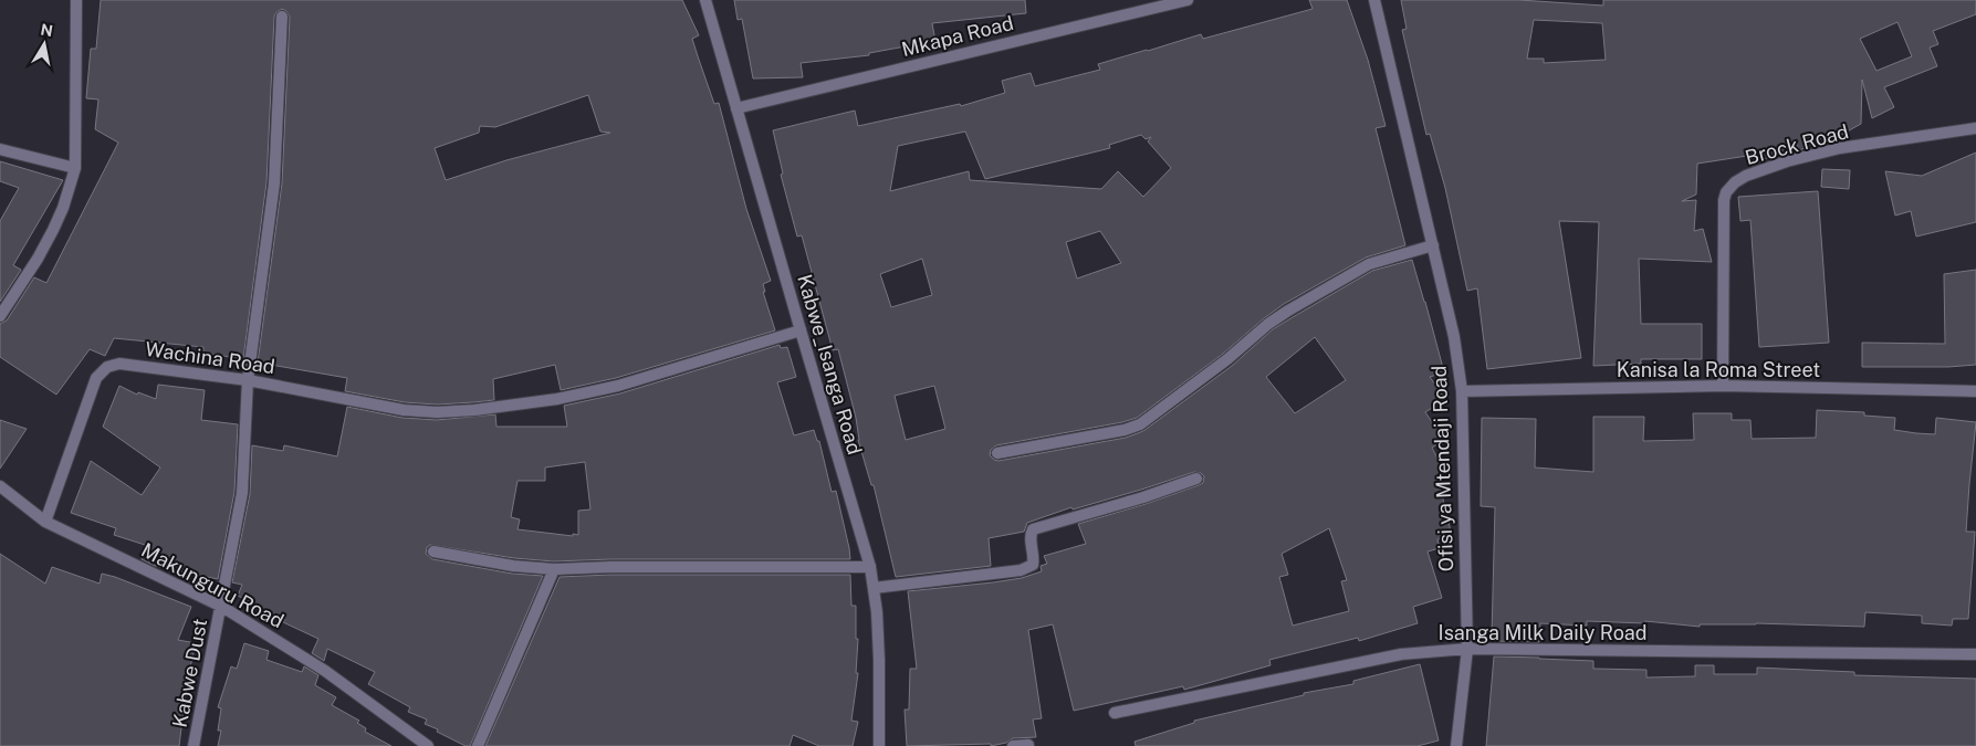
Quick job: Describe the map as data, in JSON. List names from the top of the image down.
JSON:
{
  "streets": {
    "street": [
      "Mkapa Road",
      "Brock Road",
      "Wachina Road",
      "Kabwe_Isanga Road",
      "Kanisa la Roma Street",
      "Ofisi ya Mtendaji Road",
      "Makunguru Road",
      "Isanga Milk Daily Road",
      "Kabwe Dust"
    ]
  },
  "crossings": [
    ["Mkapa Road", "Kabwe_Isanga Road"],
    ["Brock Road", "Kanisa la Roma Street"],
    ["Wachina Road", "Kabwe_Isanga Road"],
    ["Wachina Road", "Makunguru Road"],
    ["Wachina Road", "Kabwe Dust"],
    ["Kanisa la Roma Street", "Ofisi ya Mtendaji Road"],
    ["Ofisi ya Mtendaji Road", "Isanga Milk Daily Road"],
    ["Makunguru Road", "Kabwe Dust"]
  ],
  "north": "top"
}
